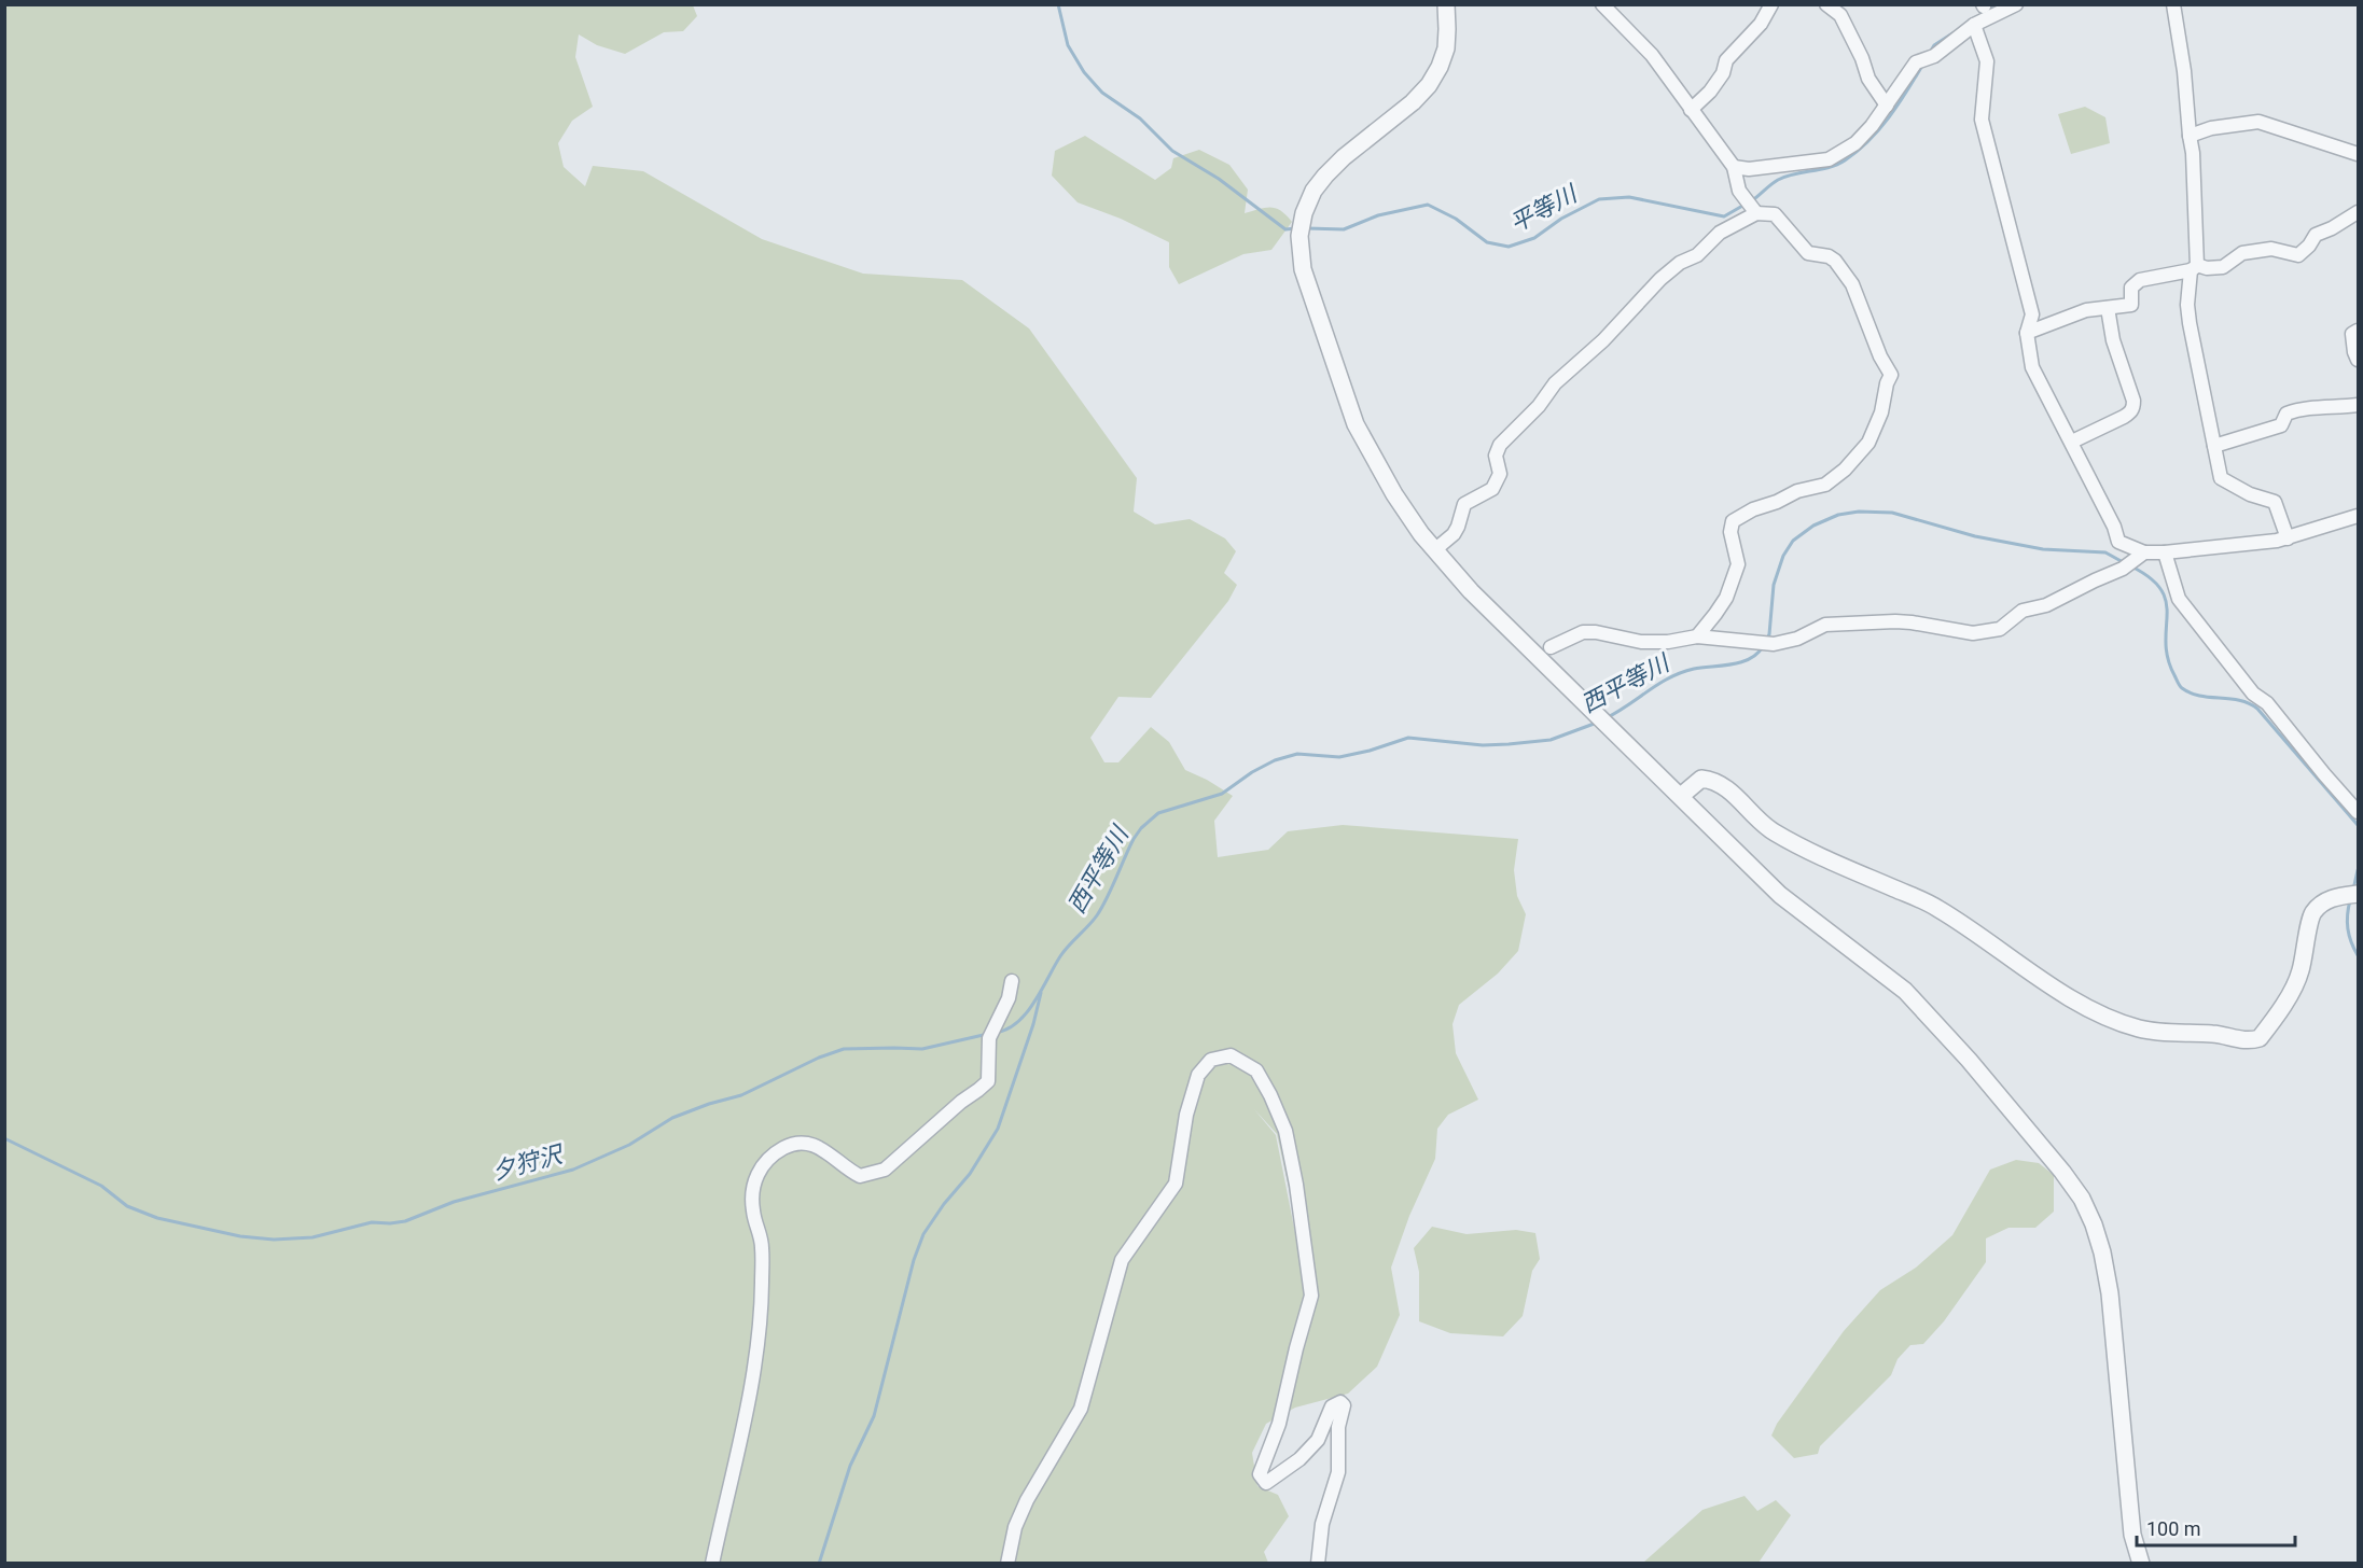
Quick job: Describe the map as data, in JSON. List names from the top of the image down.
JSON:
{
  "water": ["平等川", "西平等川", "夕狩沢"],
  "scale_bar": "100 m"
}
